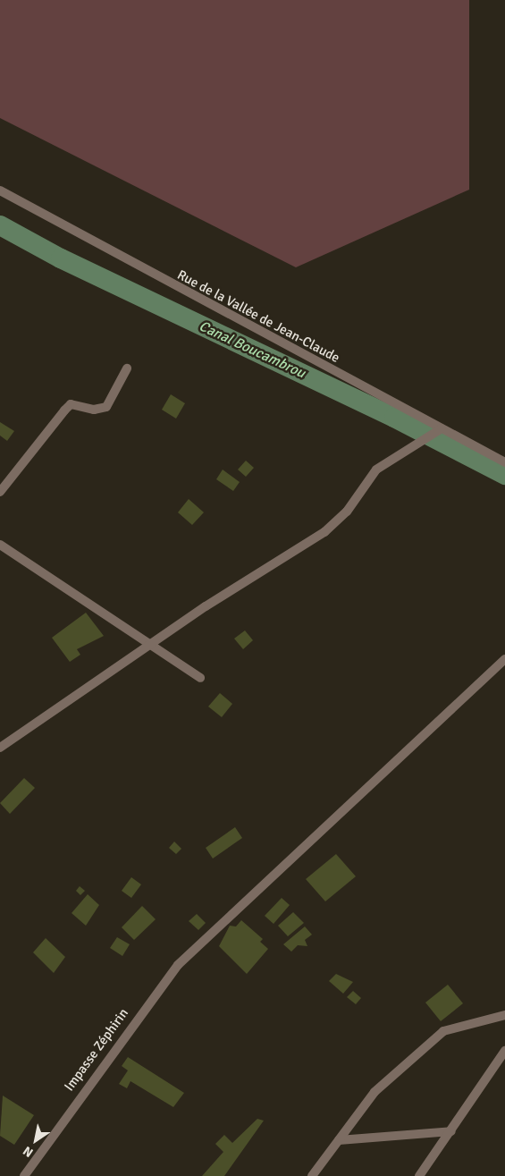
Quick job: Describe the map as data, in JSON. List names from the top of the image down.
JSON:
{
  "streets": {
    "street": ["Rue de la Vallée de Jean-Claude", "Impasse Zéphirin"]
  },
  "water": ["Canal Boucambrou"],
  "north": "bottom left"
}
